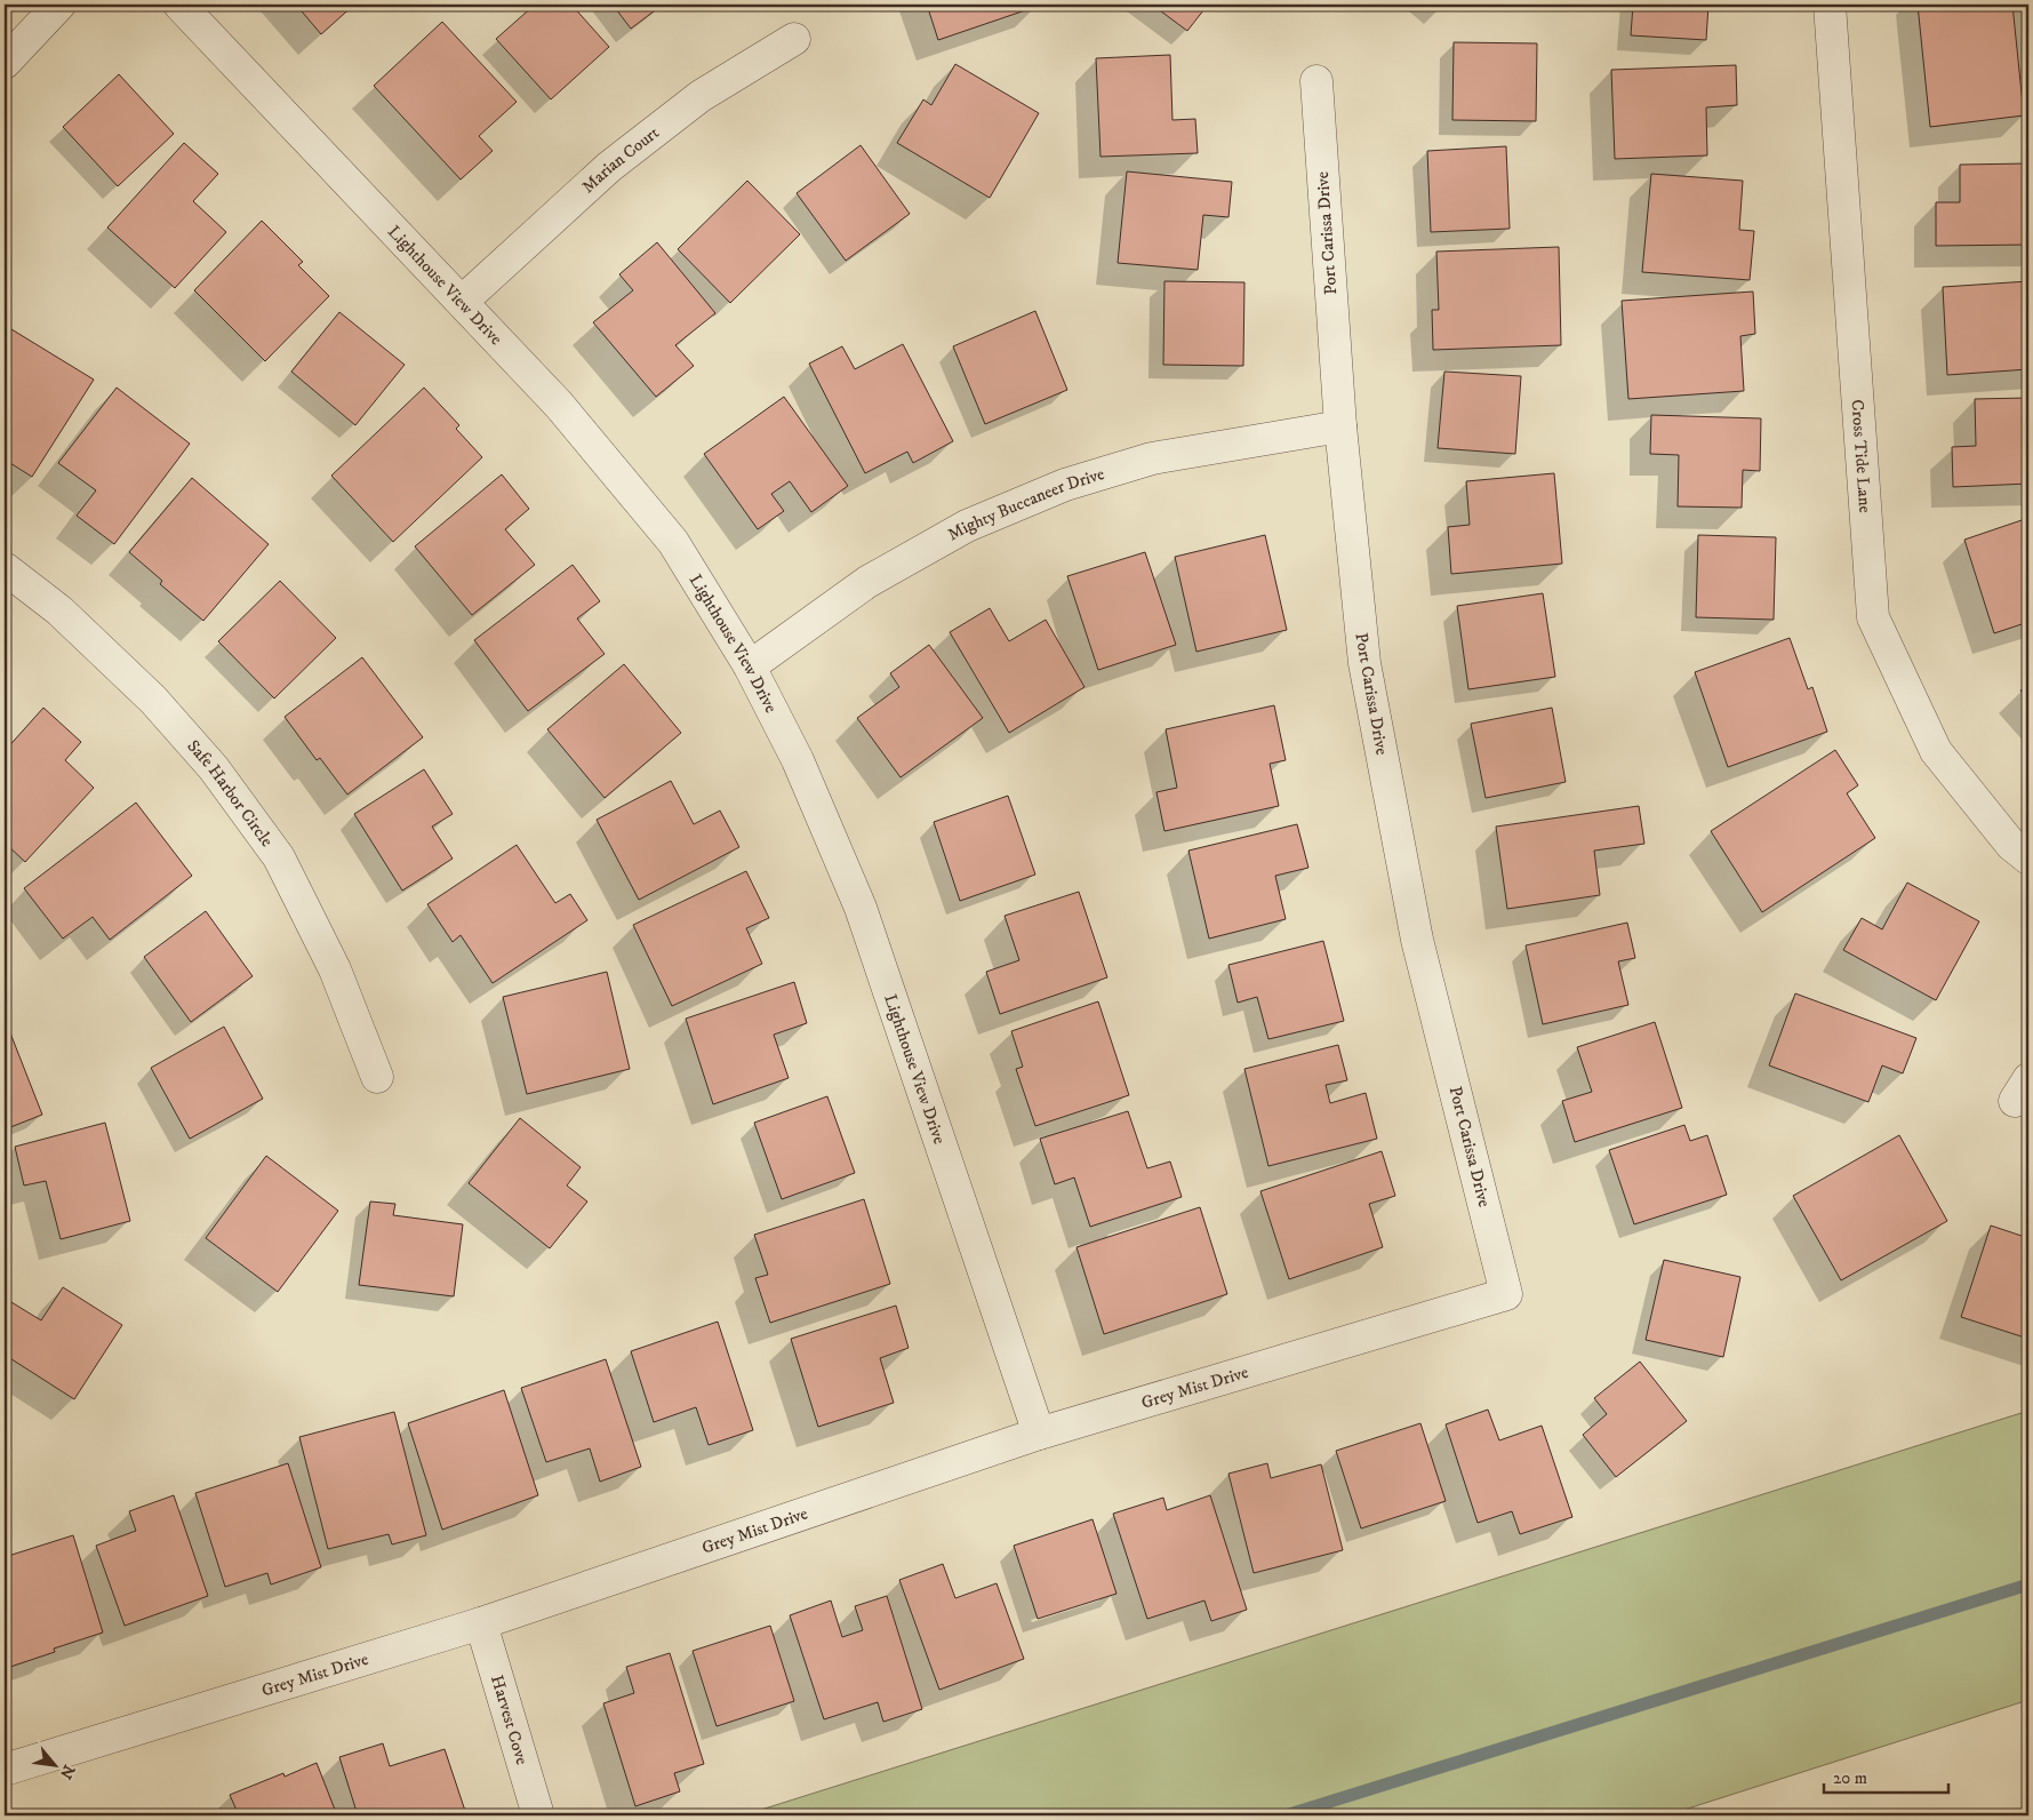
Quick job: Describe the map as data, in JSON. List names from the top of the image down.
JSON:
{
  "streets": {
    "street": [
      "Marian Court",
      "Port Carissa Drive",
      "Lighthouse View Drive",
      "Cross Tide Lane",
      "Mighty Buccaneer Drive",
      "Safe Harbor Circle",
      "Grey Mist Drive",
      "Harvest Cove"
    ]
  },
  "crossings": [
    ["Marian Court", "Lighthouse View Drive"],
    ["Port Carissa Drive", "Mighty Buccaneer Drive"],
    ["Port Carissa Drive", "Grey Mist Drive"],
    ["Lighthouse View Drive", "Mighty Buccaneer Drive"],
    ["Lighthouse View Drive", "Grey Mist Drive"],
    ["Grey Mist Drive", "Harvest Cove"]
  ],
  "scale_bar": "20 m",
  "north": "bottom right"
}
